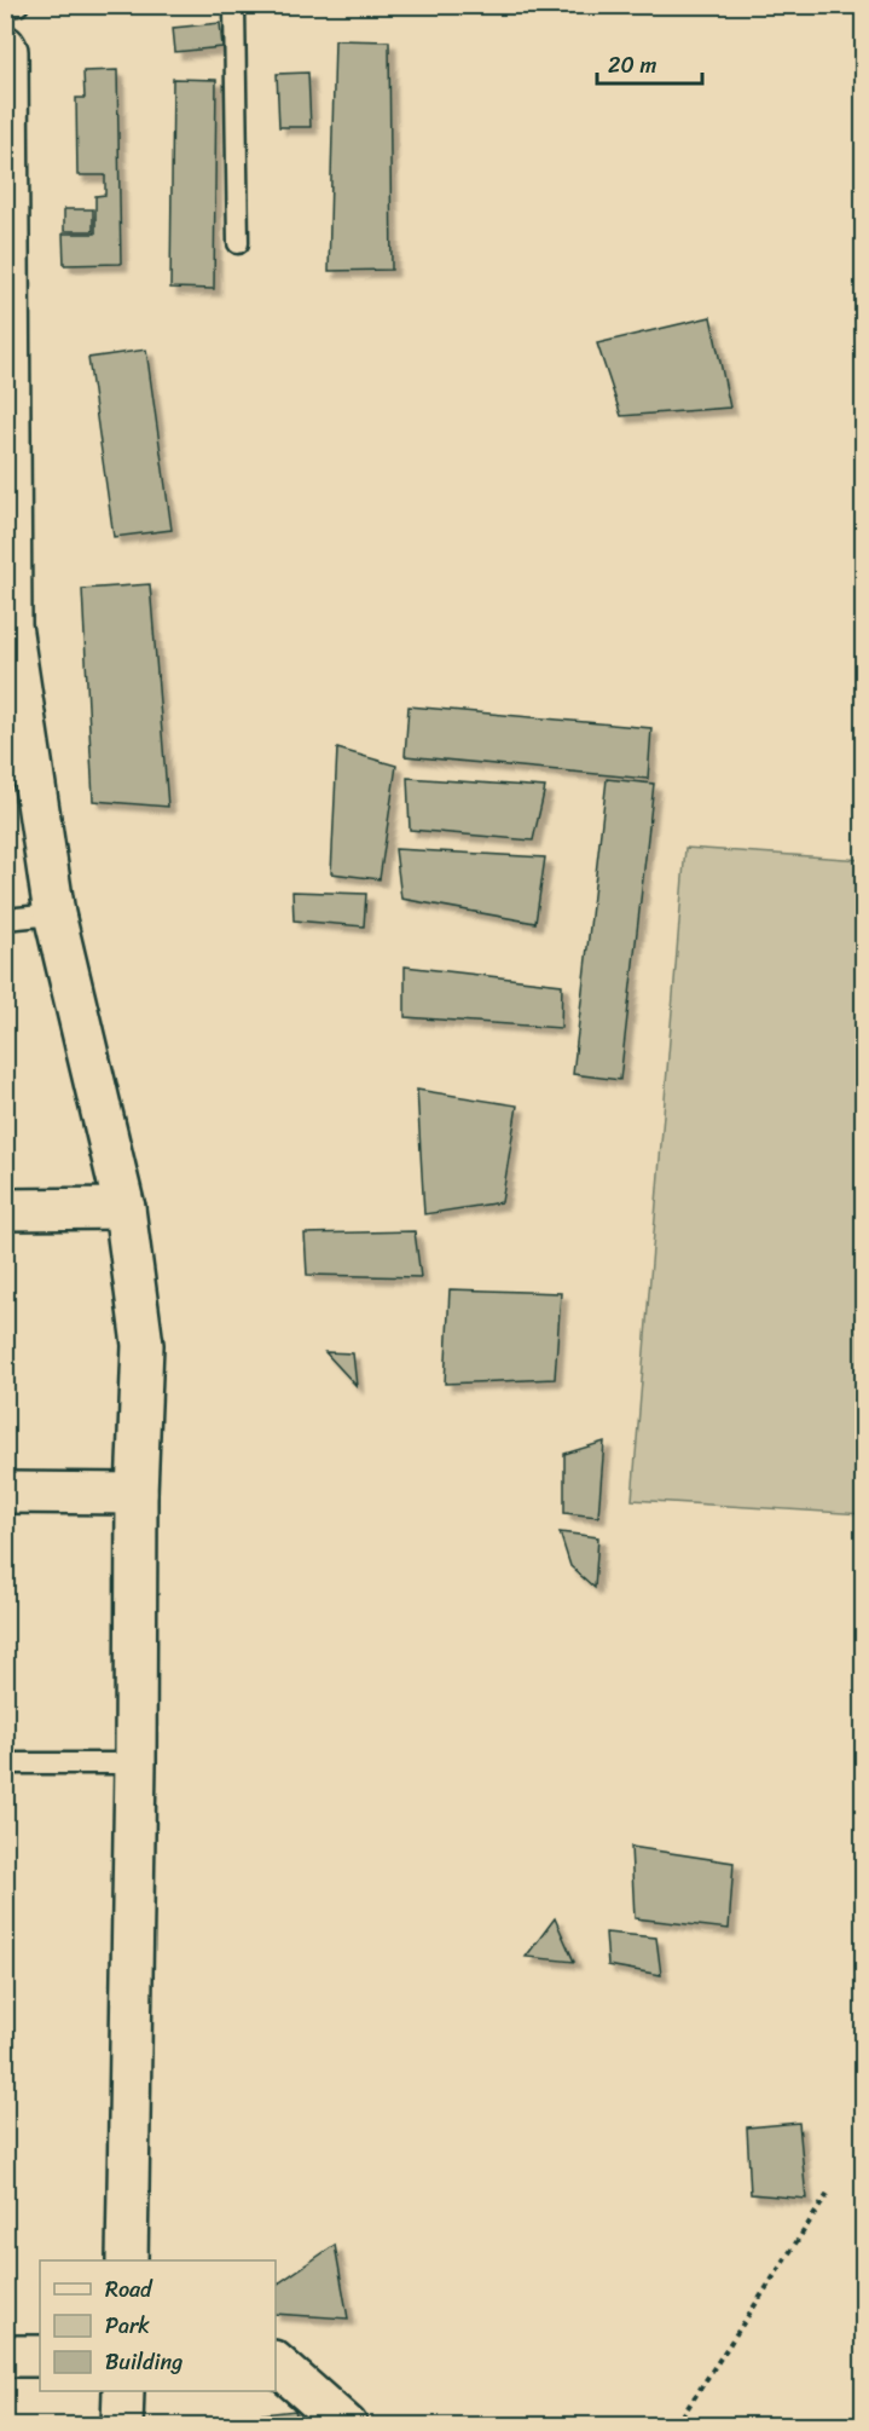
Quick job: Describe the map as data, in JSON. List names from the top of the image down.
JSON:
{
  "legend": ["Road", "Park", "Building"],
  "scale_bar": "20 m"
}
